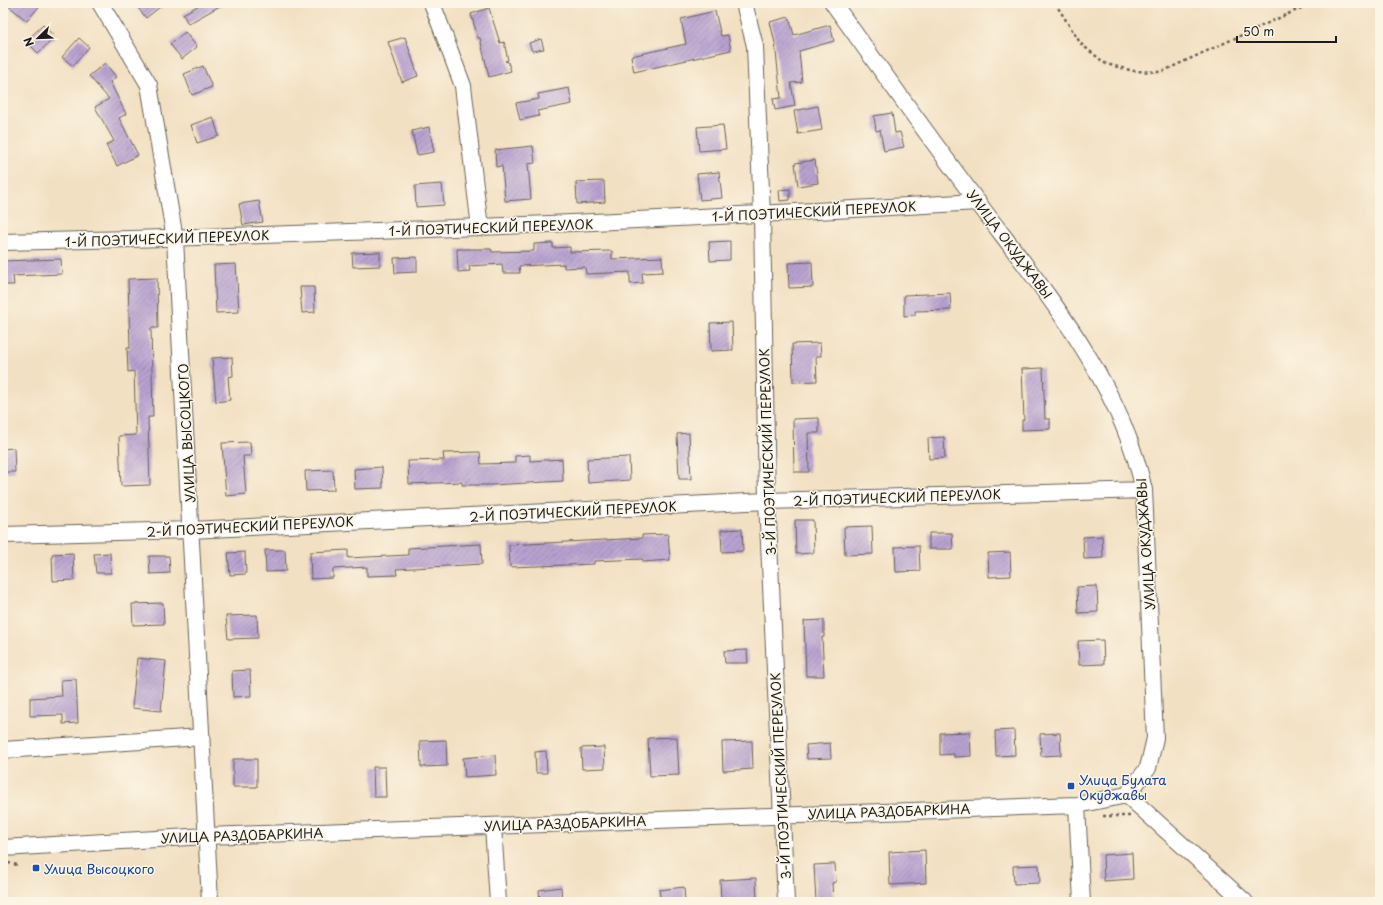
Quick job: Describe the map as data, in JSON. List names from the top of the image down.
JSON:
{
  "streets": {
    "street": [
      "1-Й ПОЭТИЧЕСКИЙ ПЕРЕУЛОК",
      "УЛИЦА ОКУДЖАВЫ",
      "УЛИЦА ВЫСОЦКОГО",
      "3-Й ПОЭТИЧЕСКИЙ ПЕРЕУЛОК",
      "2-Й ПОЭТИЧЕСКИЙ ПЕРЕУЛОК",
      "УЛИЦА РАЗДОБАРКИНА"
    ]
  },
  "crossings": [
    ["1-Й ПОЭТИЧЕСКИЙ ПЕРЕУЛОК", "УЛИЦА ОКУДЖАВЫ"],
    ["1-Й ПОЭТИЧЕСКИЙ ПЕРЕУЛОК", "УЛИЦА ВЫСОЦКОГО"],
    ["1-Й ПОЭТИЧЕСКИЙ ПЕРЕУЛОК", "3-Й ПОЭТИЧЕСКИЙ ПЕРЕУЛОК"],
    ["УЛИЦА ОКУДЖАВЫ", "2-Й ПОЭТИЧЕСКИЙ ПЕРЕУЛОК"],
    ["УЛИЦА ОКУДЖАВЫ", "УЛИЦА РАЗДОБАРКИНА"],
    ["УЛИЦА ВЫСОЦКОГО", "2-Й ПОЭТИЧЕСКИЙ ПЕРЕУЛОК"],
    ["УЛИЦА ВЫСОЦКОГО", "УЛИЦА РАЗДОБАРКИНА"],
    ["3-Й ПОЭТИЧЕСКИЙ ПЕРЕУЛОК", "2-Й ПОЭТИЧЕСКИЙ ПЕРЕУЛОК"],
    ["3-Й ПОЭТИЧЕСКИЙ ПЕРЕУЛОК", "УЛИЦА РАЗДОБАРКИНА"]
  ],
  "places": {
    "transit": ["Улица Булата Окуджавы", "Улица Высоцкого"]
  },
  "scale_bar": "50 m",
  "north": "bottom left"
}
